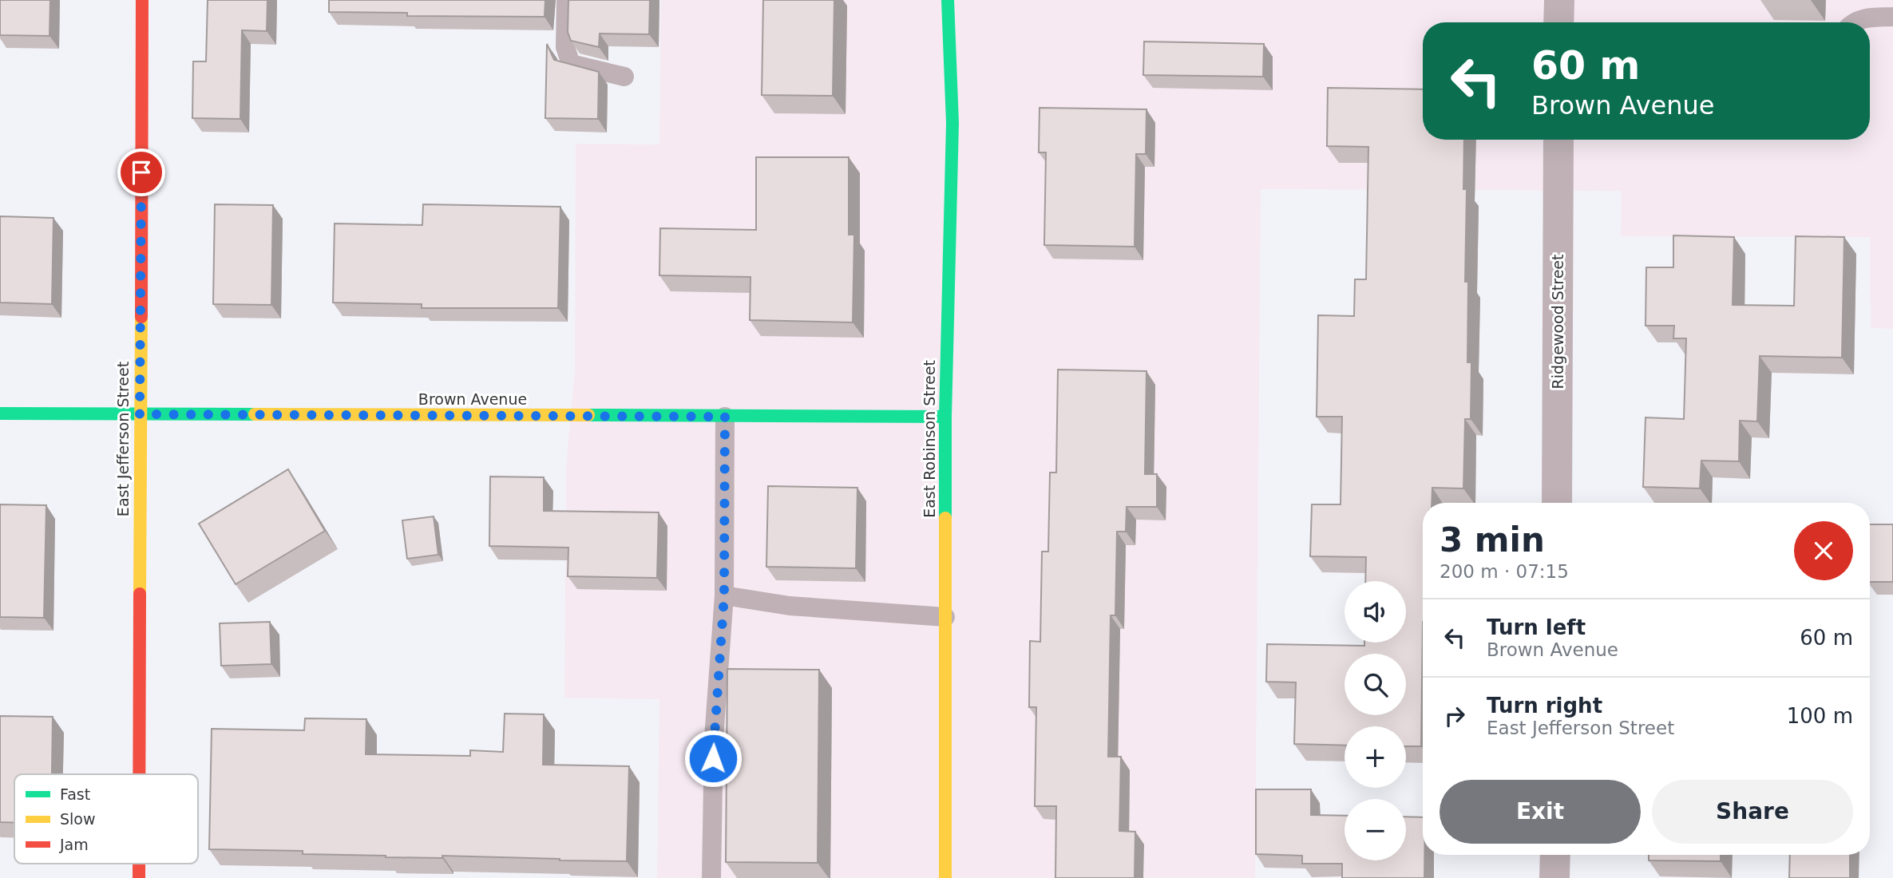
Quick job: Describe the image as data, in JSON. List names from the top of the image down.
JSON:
{
  "streets": {
    "street": [
      "Ridgewood Street",
      "Brown Avenue",
      "East Jefferson Street",
      "East Robinson Street"
    ]
  },
  "crossings": [
    ["Brown Avenue", "East Jefferson Street"],
    ["Brown Avenue", "East Robinson Street"]
  ],
  "legend": ["Fast", "Slow", "Jam"],
  "page": {
    "turn": ["60 m", "Brown Avenue"],
    "heading": ["3 min", "200 m · 07:15"],
    "map_buttons": ["+", "−"],
    "list": [
      {
        "name": "Turn left",
        "note": "Brown Avenue",
        "value": "60 m"
      },
      {
        "name": "Turn right",
        "note": "East Jefferson Street",
        "value": "100 m"
      }
    ],
    "buttons": ["Exit", "Share"]
  }
}
